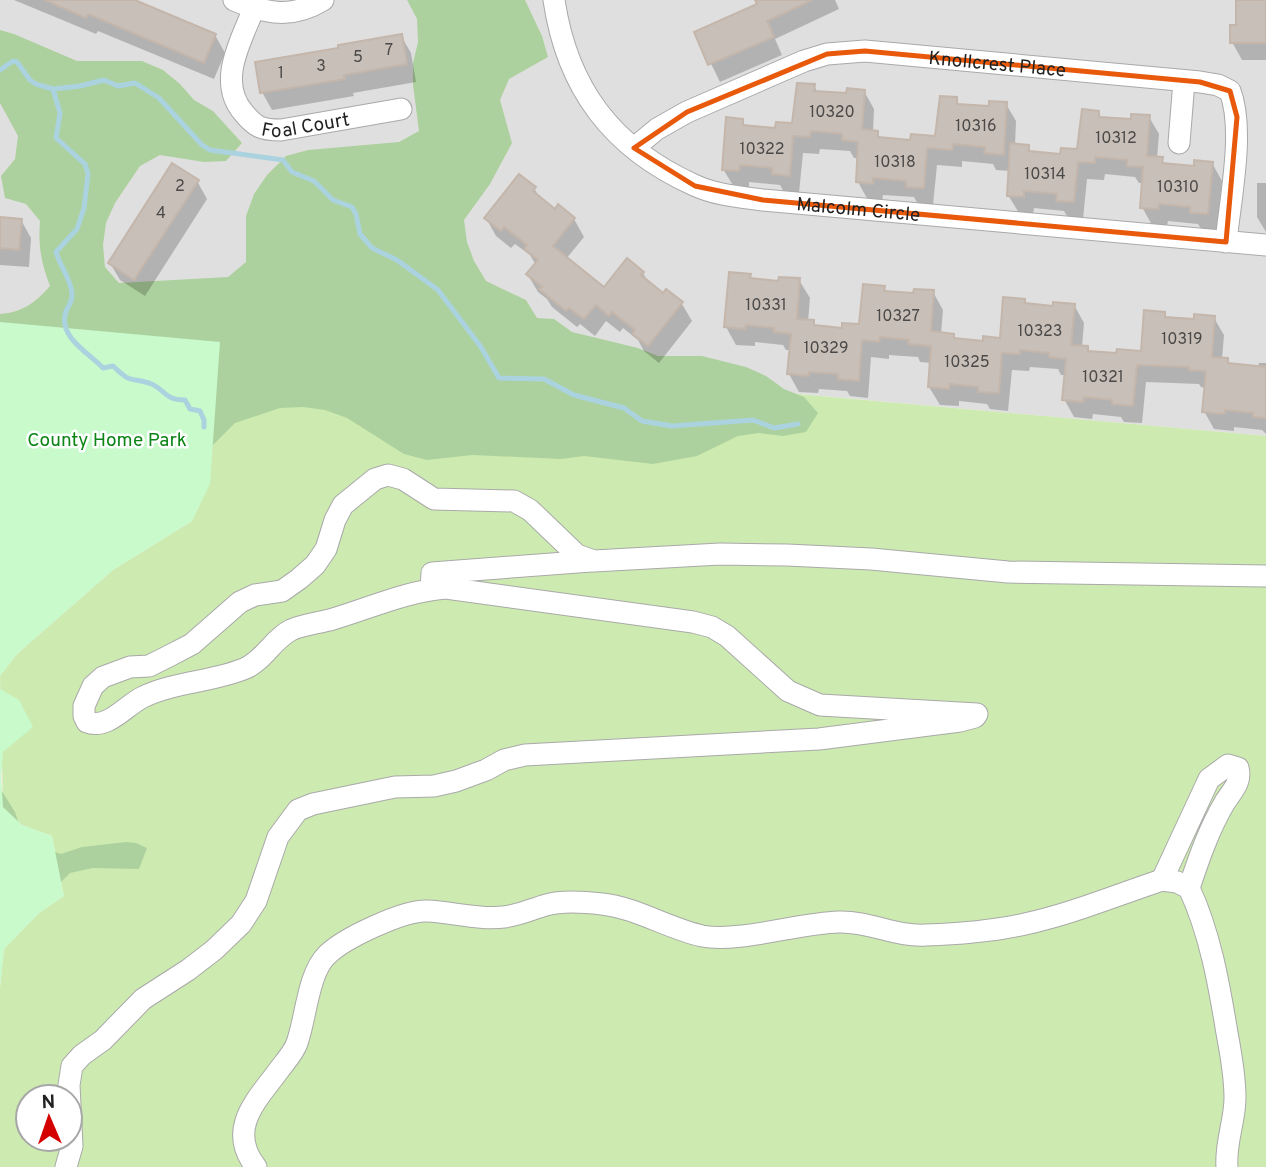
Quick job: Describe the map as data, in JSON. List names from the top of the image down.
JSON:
{
  "streets": {
    "street": ["Knollcrest Place", "Foal Court", "Malcolm Circle"]
  },
  "crossings": [
    ["Knollcrest Place", "Malcolm Circle"]
  ],
  "parks": ["County Home Park"],
  "house_numbers": [
    "7",
    "5",
    "3",
    "1",
    "10320",
    "10316",
    "10312",
    "10322",
    "10318",
    "10314",
    "2",
    "10310",
    "4",
    "10331",
    "10327",
    "10323",
    "10319",
    "10329",
    "10325",
    "10321"
  ],
  "north": "top"
}
